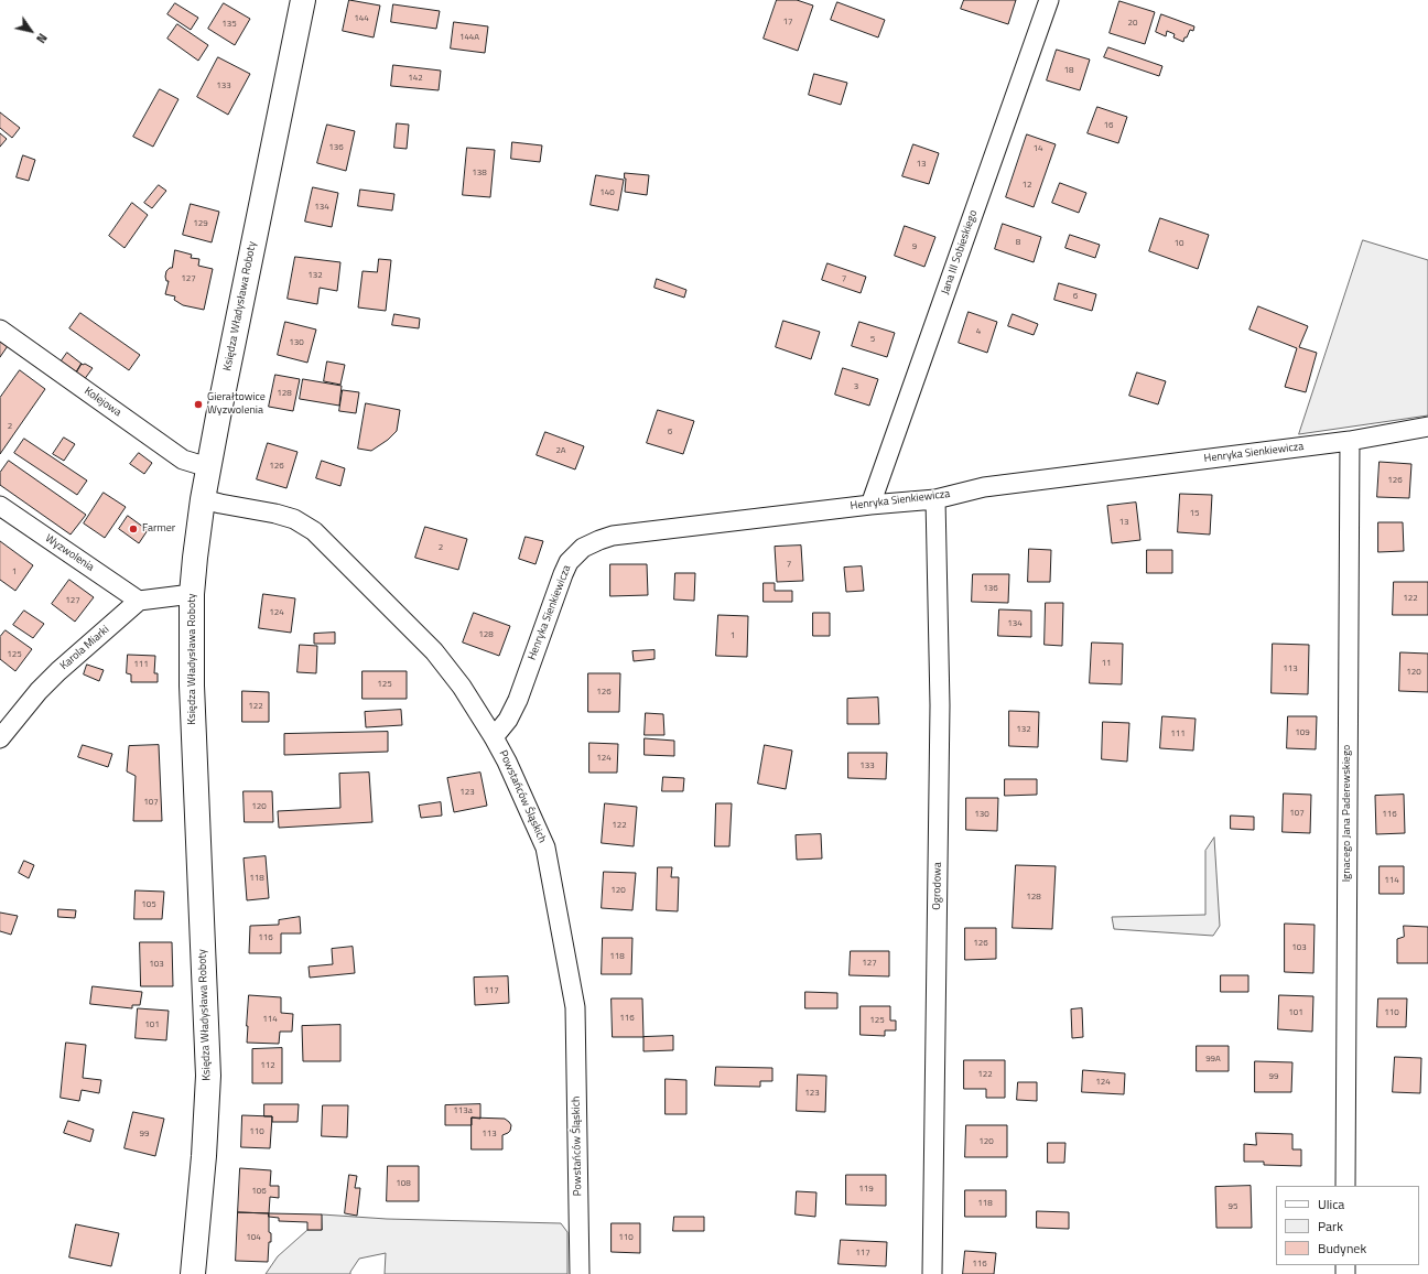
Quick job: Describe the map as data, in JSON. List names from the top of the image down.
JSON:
{
  "streets": {
    "main road": ["Księdza Władysława Roboty"],
    "street": [
      "Jana III Sobieskiego",
      "Kolejowa",
      "Henryka Sienkiewicza",
      "Wyzwolenia",
      "Karola Miarki",
      "Powstańców Śląskich",
      "Ignacego Jana Paderewskiego",
      "Ogrodowa"
    ]
  },
  "crossings": [
    ["Jana III Sobieskiego", "Henryka Sienkiewicza"],
    ["Księdza Władysława Roboty", "Kolejowa"],
    ["Księdza Władysława Roboty", "Powstańców Śląskich"],
    ["Henryka Sienkiewicza", "Powstańców Śląskich"],
    ["Henryka Sienkiewicza", "Ignacego Jana Paderewskiego"],
    ["Henryka Sienkiewicza", "Ogrodowa"],
    ["Wyzwolenia", "Karola Miarki"]
  ],
  "places": ["Gierałtowice Wyzwolenia", "Farmer"],
  "house_numbers": [
    "144",
    "17",
    "20",
    "135",
    "144A",
    "18",
    "142",
    "133",
    "16",
    "136",
    "14",
    "13",
    "138",
    "12",
    "140",
    "134",
    "129",
    "8",
    "10",
    "9",
    "132",
    "127",
    "7",
    "6",
    "4",
    "5",
    "130",
    "3",
    "128",
    "2",
    "6",
    "2A",
    "126",
    "126",
    "15",
    "13",
    "2",
    "7",
    "1",
    "136",
    "122",
    "127",
    "124",
    "134",
    "128",
    "1",
    "125",
    "11",
    "111",
    "113",
    "120",
    "125",
    "126",
    "122",
    "132",
    "109",
    "111",
    "124",
    "133",
    "123",
    "107",
    "120",
    "107",
    "130",
    "116",
    "122",
    "118",
    "114",
    "120",
    "128",
    "105",
    "116",
    "126",
    "103",
    "118",
    "127",
    "103",
    "117",
    "101",
    "110",
    "116",
    "114",
    "125",
    "101",
    "99A",
    "112",
    "122",
    "99",
    "124",
    "123",
    "113a",
    "110",
    "99",
    "113",
    "120",
    "108",
    "119",
    "106",
    "118",
    "95",
    "104",
    "110",
    "117",
    "116"
  ],
  "legend": ["Ulica", "Park", "Budynek"],
  "north": "bottom right"
}
